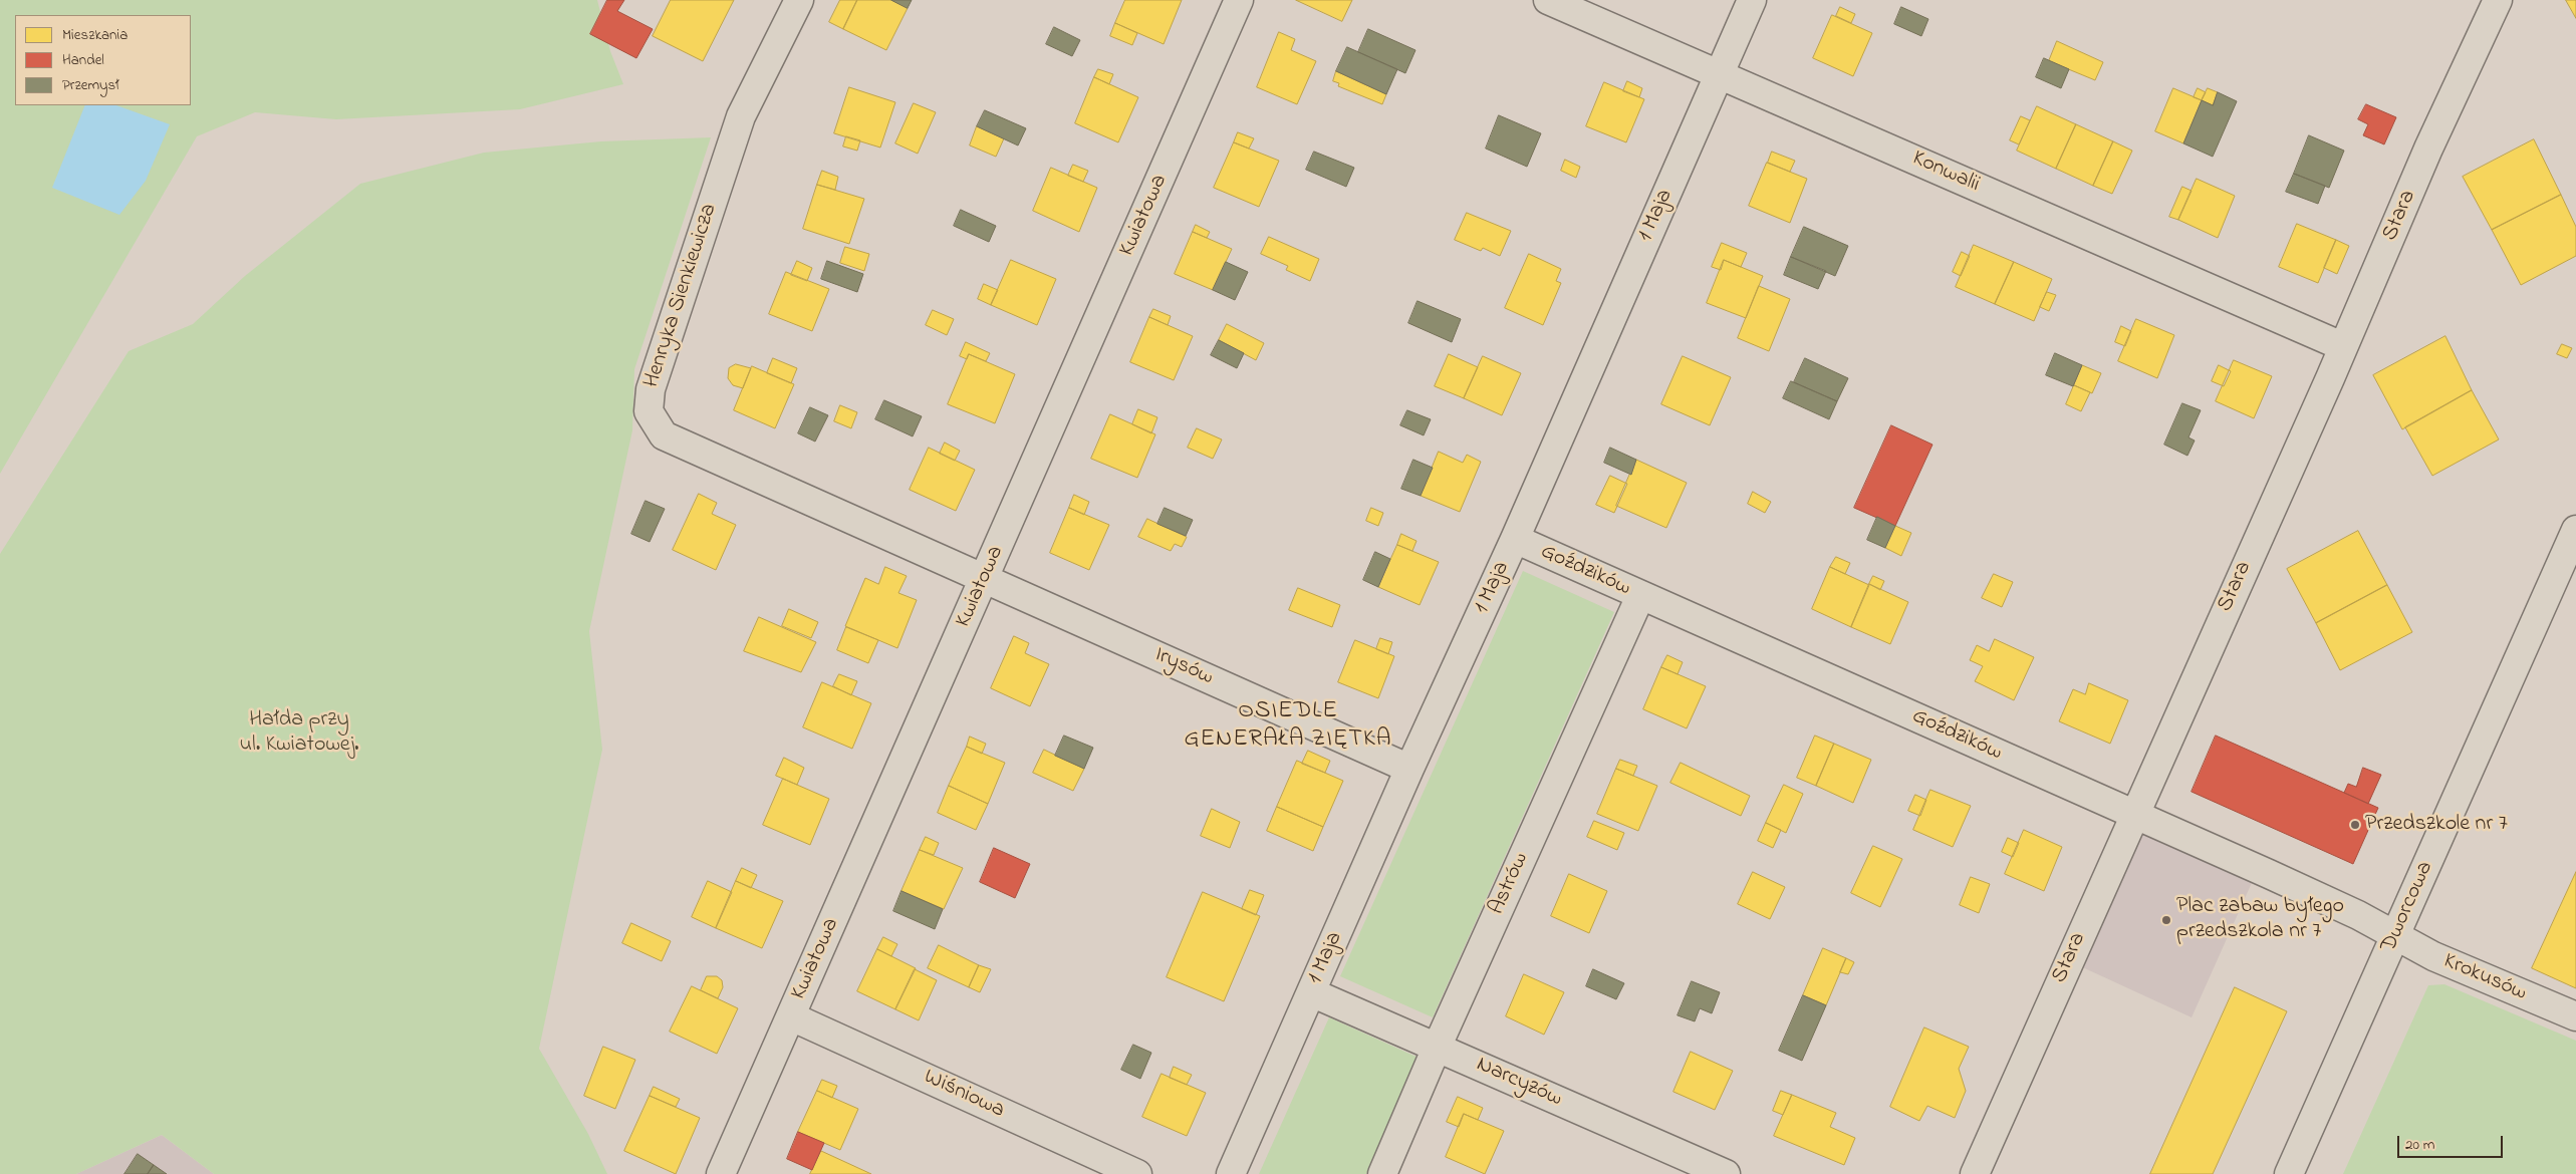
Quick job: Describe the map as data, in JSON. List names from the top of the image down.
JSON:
{
  "streets": {
    "street": [
      "Konwalii",
      "Kwiatowa",
      "1 Maja",
      "Stara",
      "Henryka Sienkiewicza",
      "Goździków",
      "Irysów",
      "Astrów",
      "Dworcowa",
      "Krokusów",
      "Narcyzów",
      "Wiśniowa"
    ]
  },
  "crossings": [
    ["Konwalii", "1 Maja"],
    ["Konwalii", "Stara"],
    ["Kwiatowa", "Henryka Sienkiewicza"],
    ["Kwiatowa", "Irysów"],
    ["Kwiatowa", "Wiśniowa"],
    ["1 Maja", "Goździków"],
    ["1 Maja", "Irysów"],
    ["1 Maja", "Narcyzów"],
    ["Stara", "Goździków"],
    ["Henryka Sienkiewicza", "Irysów"],
    ["Goździków", "Astrów"],
    ["Goździków", "Dworcowa"],
    ["Goździków", "Krokusów"],
    ["Astrów", "Narcyzów"],
    ["Dworcowa", "Krokusów"]
  ],
  "districts": ["OSIEDLE GENERAŁA ZIĘTKA"],
  "parks": ["Hałda przy ul. Kwiatowej."],
  "places": ["Przedszkole nr 7", "Plac zabaw byłego przedszkola nr 7"],
  "legend": ["Mieszkania", "Handel", "Przemysł"],
  "scale_bar": "20 m"
}
